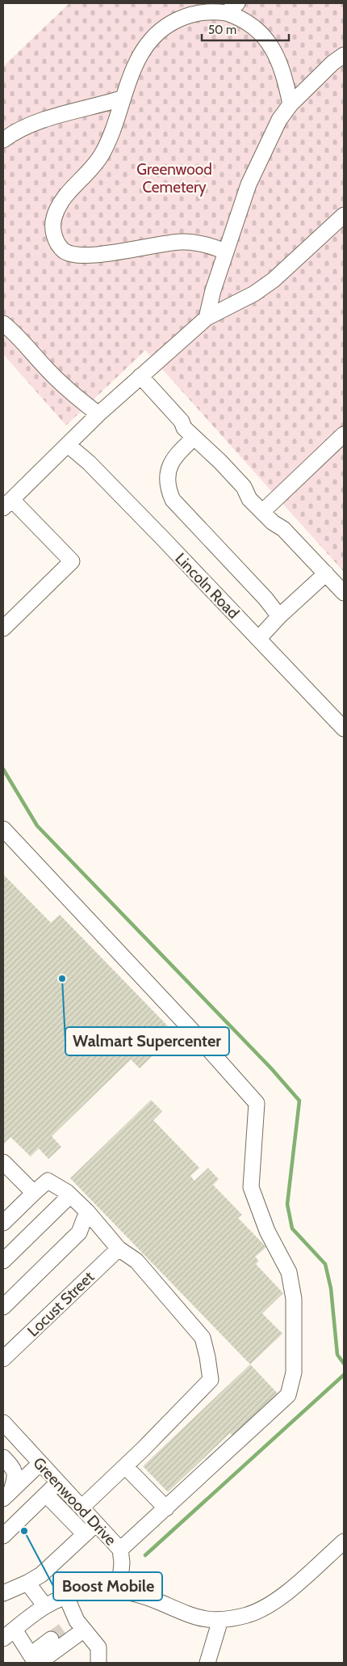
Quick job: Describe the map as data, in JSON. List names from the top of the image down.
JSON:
{
  "streets": {
    "street": ["Lincoln Road", "Locust Street", "Greenwood Drive"]
  },
  "parks": ["Greenwood Cemetery"],
  "places": ["Walmart Supercenter", "Boost Mobile"],
  "scale_bar": "50 m"
}
